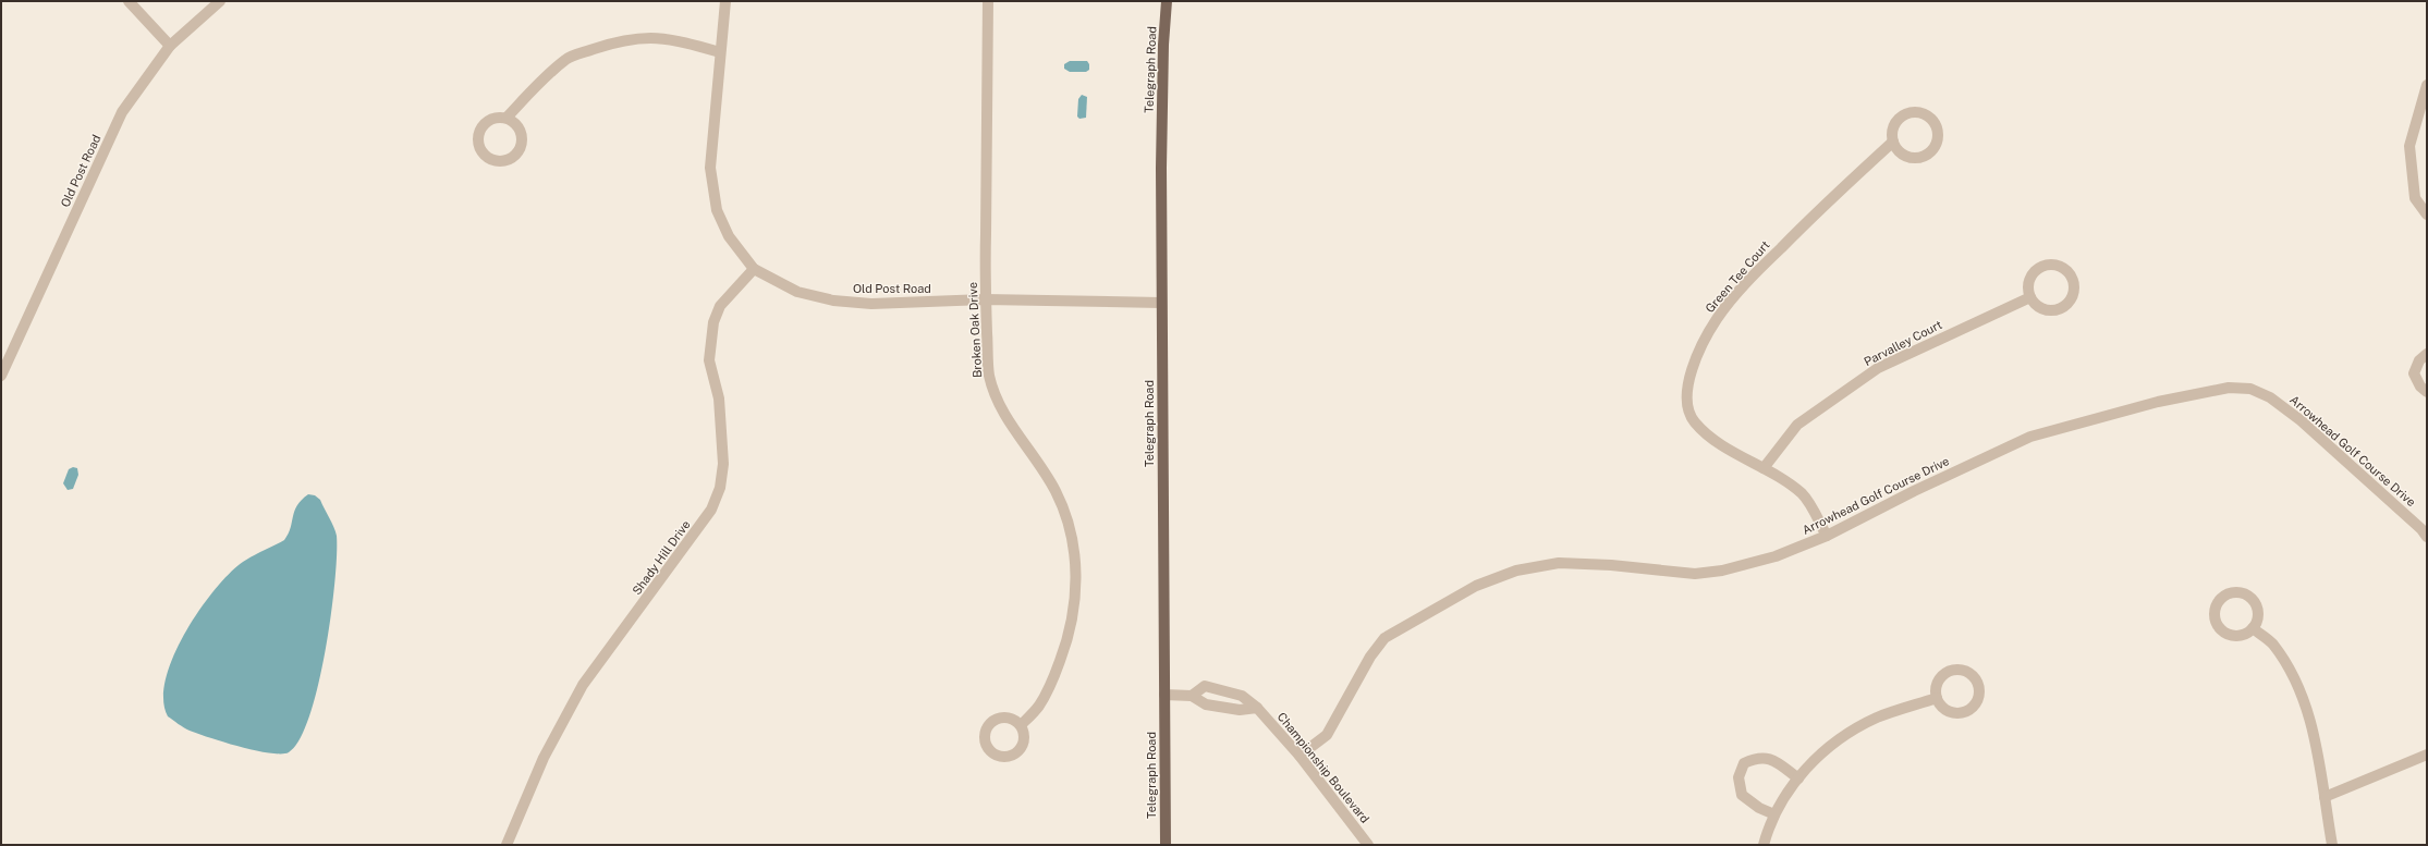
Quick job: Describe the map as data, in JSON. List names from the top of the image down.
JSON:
{
  "streets": {
    "main road": ["Telegraph Road"],
    "street": [
      "Old Post Road",
      "Green Tee Court",
      "Broken Oak Drive",
      "Parvalley Court",
      "Arrowhead Golf Course Drive",
      "Shady Hill Drive",
      "Championship Boulevard"
    ]
  },
  "crossings": [
    ["Telegraph Road", "Old Post Road"],
    ["Telegraph Road", "Championship Boulevard"],
    ["Old Post Road", "Broken Oak Drive"],
    ["Old Post Road", "Shady Hill Drive"],
    ["Green Tee Court", "Parvalley Court"],
    ["Green Tee Court", "Arrowhead Golf Course Drive"],
    ["Arrowhead Golf Course Drive", "Championship Boulevard"]
  ]
}
